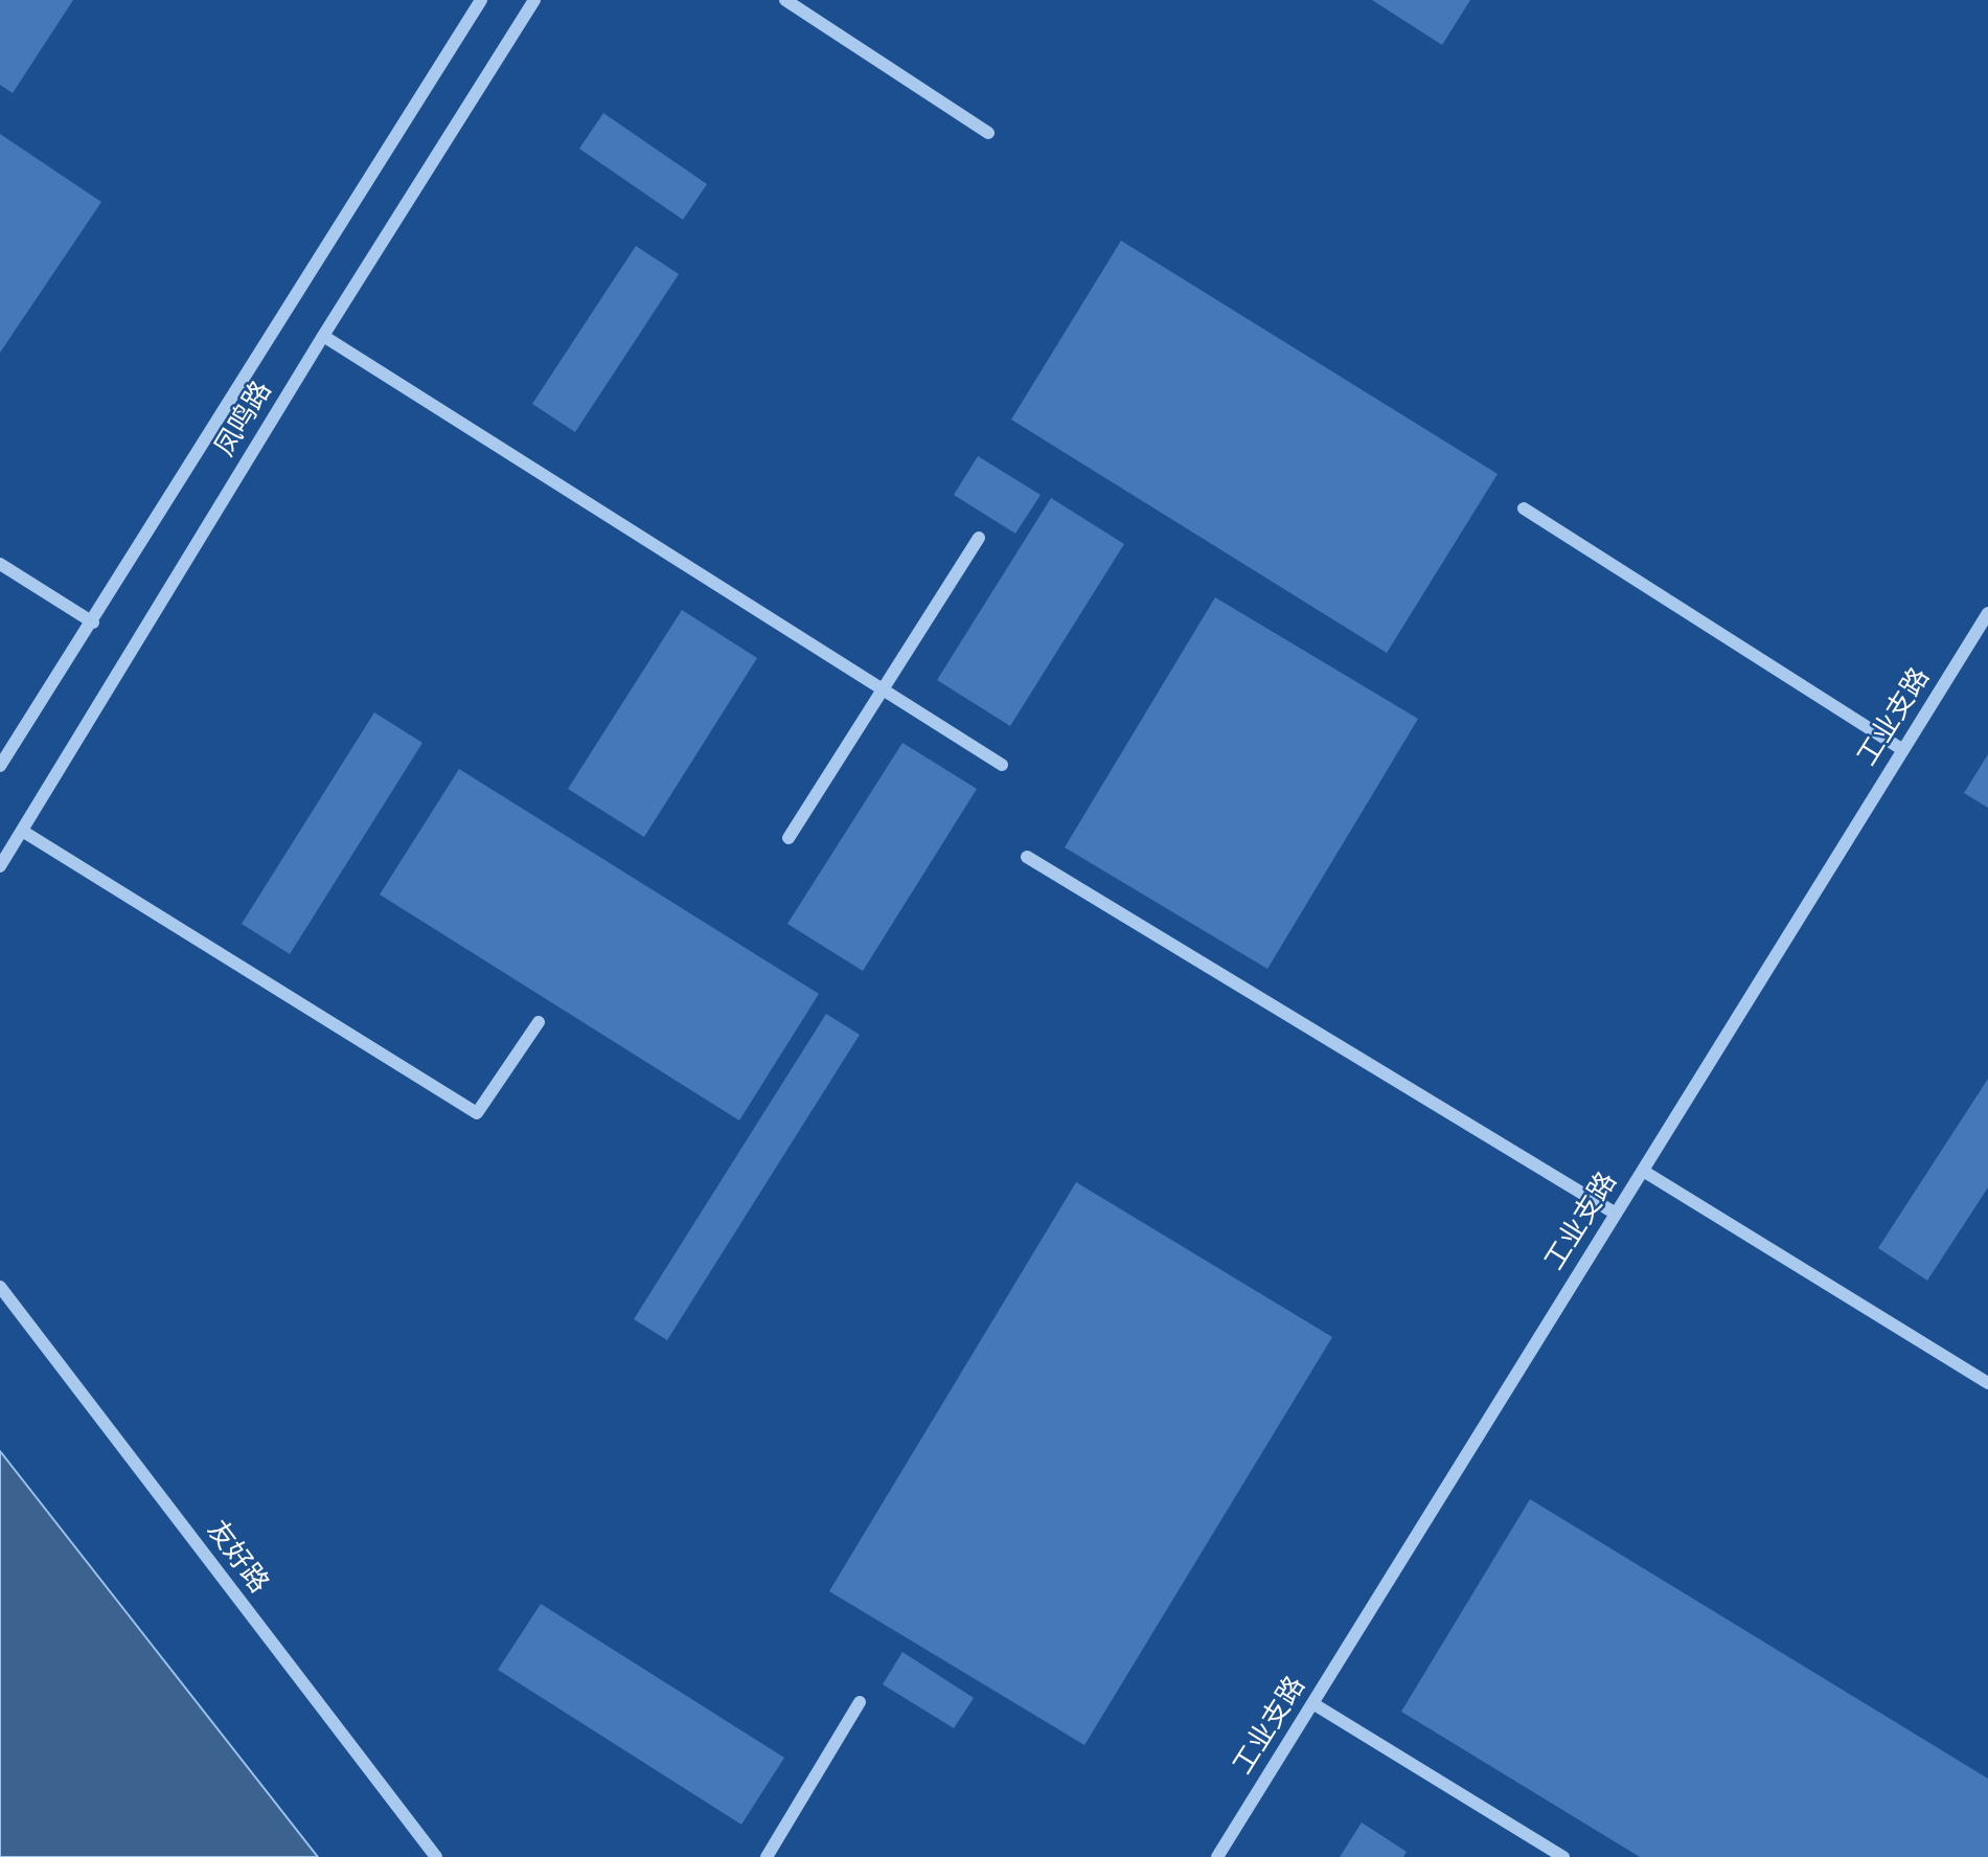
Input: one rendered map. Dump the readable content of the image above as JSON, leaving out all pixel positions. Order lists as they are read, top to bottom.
{
  "streets": {
    "street": ["凤鸣路", "工业支路", "友好路"]
  }
}
